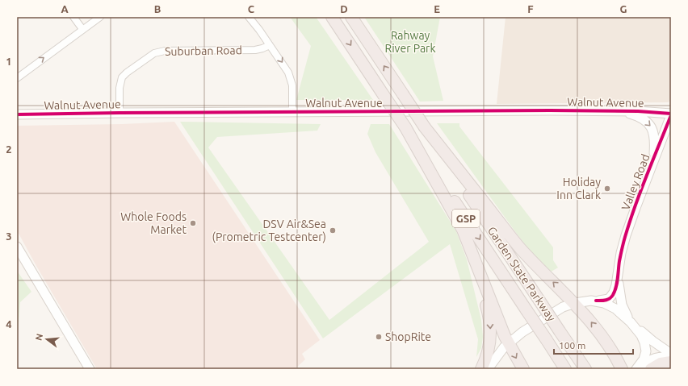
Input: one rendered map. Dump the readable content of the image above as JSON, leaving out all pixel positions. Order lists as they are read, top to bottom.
{
  "streets": {
    "highway": ["GSP", "Garden State Parkway"],
    "street": ["Suburban Road", "Walnut Avenue", "Valley Road"]
  },
  "crossings": [
    ["Suburban Road", "Walnut Avenue"],
    ["Walnut Avenue", "Valley Road"]
  ],
  "parks": ["Rahway River Park"],
  "places": [
    "Holiday Inn Clark",
    "Whole Foods Market",
    "DSV Air&Sea (Prometric Testcenter)",
    "ShopRite"
  ],
  "scale_bar": "100 m",
  "north": "left",
  "grid": {
    "columns": [
      "A",
      "B",
      "C",
      "D",
      "E",
      "F",
      "G"
    ],
    "rows": [
      "1",
      "2",
      "3",
      "4"
    ]
  }
}
